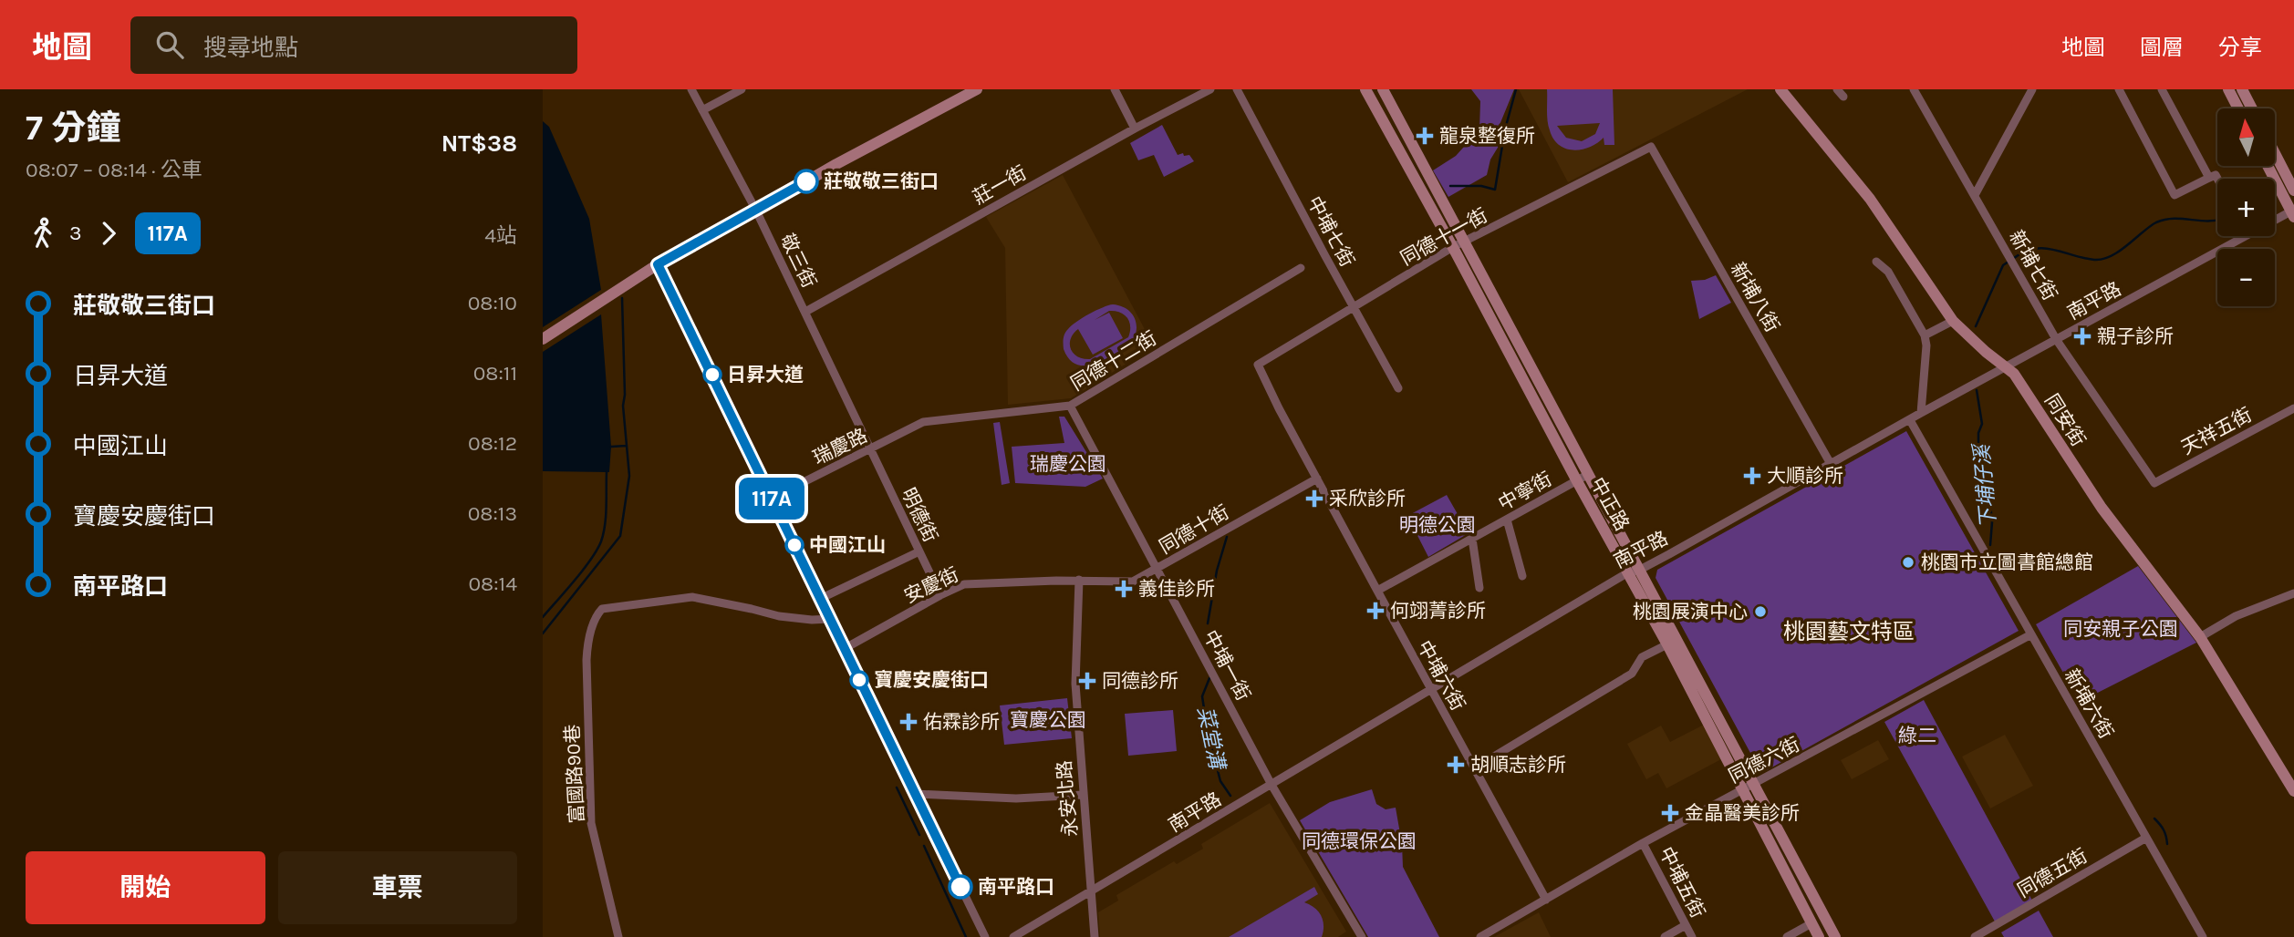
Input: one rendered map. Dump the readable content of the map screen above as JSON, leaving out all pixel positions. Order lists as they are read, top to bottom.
{
  "streets": {
    "street": [
      "莊一街",
      "中埔七街",
      "同德十一街",
      "敬三街",
      "新埔七街",
      "新埔八街",
      "南平路",
      "同德十二街",
      "同安街",
      "天祥五街",
      "瑞慶路",
      "中寧街",
      "中正路",
      "明德街",
      "同德十街",
      "安慶街",
      "中埔一街",
      "中埔六街",
      "新埔六街",
      "同德六街",
      "富國路90巷",
      "永安北路",
      "同德五街",
      "中埔五街"
    ]
  },
  "crossings": [
    ["莊一街", "敬三街"],
    ["中埔七街", "同德十一街"],
    ["同德十一街", "新埔八街"],
    ["同德十一街", "中正路"],
    ["同德十一街", "中埔六街"],
    ["敬三街", "瑞慶路"],
    ["敬三街", "明德街"],
    ["新埔七街", "南平路"],
    ["新埔七街", "天祥五街"],
    ["新埔八街", "南平路"],
    ["南平路", "同安街"],
    ["南平路", "中正路"],
    ["南平路", "中埔一街"],
    ["南平路", "中埔六街"],
    ["南平路", "新埔六街"],
    ["南平路", "永安北路"],
    ["同德十二街", "瑞慶路"],
    ["同德十二街", "中埔一街"],
    ["瑞慶路", "明德街"],
    ["中寧街", "中正路"],
    ["中寧街", "中埔六街"],
    ["中正路", "同德六街"],
    ["明德街", "安慶街"],
    ["同德十街", "安慶街"],
    ["同德十街", "中埔一街"],
    ["同德十街", "中埔六街"],
    ["同德十街", "永安北路"],
    ["安慶街", "永安北路"],
    ["中埔六街", "同德六街"],
    ["新埔六街", "同德六街"],
    ["新埔六街", "同德五街"],
    ["同德六街", "中埔五街"]
  ],
  "districts": ["桃園藝文特區"],
  "water": ["下埔仔溪", "菜堂溝"],
  "parks": [
    "瑞慶公園",
    "明德公園",
    "同安親子公園",
    "寶慶公園",
    "綠二",
    "同德環保公園"
  ],
  "places": {
    "health": [
      "龍泉整復所",
      "親子診所",
      "大順診所",
      "采欣診所",
      "義佳診所",
      "何翊菁診所",
      "同德診所",
      "佑霖診所",
      "胡順志診所",
      "金晶醫美診所"
    ],
    "other": [
      "莊敬敬三街口",
      "日昇大道",
      "中國江山",
      "桃園市立圖書館總館",
      "桃園展演中心",
      "寶慶安慶街口",
      "南平路口"
    ]
  },
  "lines": ["bus line 117A"],
  "north": "top",
  "page": {
    "header": "地圖",
    "search": "搜尋地點",
    "nav": ["地圖", "圖層", "分享"],
    "heading": ["7 分鐘", "08:07 – 08:14 · 公車", "NT$38"],
    "on_map": "117A",
    "map_buttons": ["+", "−"],
    "legs": ["3", "117A", "4站"],
    "list": [
      {
        "name": "莊敬敬三街口",
        "value": "08:10"
      },
      {
        "name": "日昇大道",
        "value": "08:11"
      },
      {
        "name": "中國江山",
        "value": "08:12"
      },
      {
        "name": "寶慶安慶街口",
        "value": "08:13"
      },
      {
        "name": "南平路口",
        "value": "08:14"
      }
    ],
    "buttons": ["開始", "車票"]
  }
}
